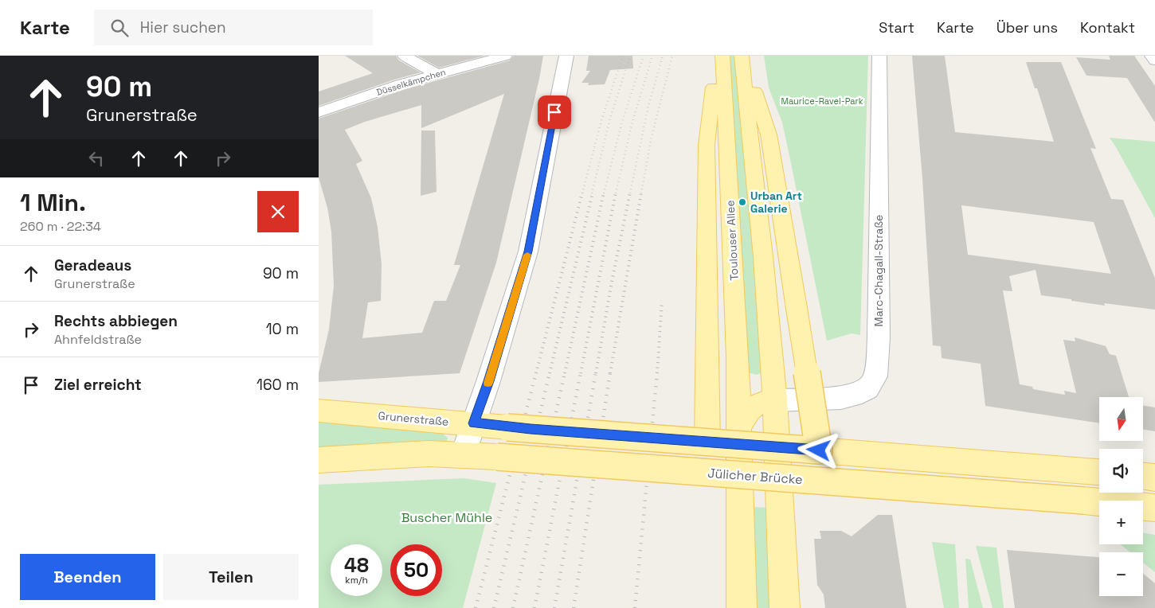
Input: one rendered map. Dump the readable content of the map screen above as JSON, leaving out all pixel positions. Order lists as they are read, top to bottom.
{
  "streets": {
    "main road": ["Toulouser Allee", "Grunerstraße", "Jülicher Brücke"],
    "street": ["Düsselkämpchen", "Marc-Chagall-Straße"]
  },
  "parks": ["Maurice-Ravel-Park", "Buscher Mühle"],
  "places": ["Urban Art Galerie"],
  "north": "bottom",
  "page": {
    "header": "Karte",
    "search": "Hier suchen",
    "nav": [
      "Start",
      "Karte",
      "Über uns",
      "Kontakt"
    ],
    "turn": ["90 m", "Grunerstraße"],
    "heading": ["1 Min.", "260 m · 22:34"],
    "list": [
      {
        "name": "Geradeaus",
        "note": "Grunerstraße",
        "value": "90 m"
      },
      {
        "name": "Rechts abbiegen",
        "note": "Ahnfeldstraße",
        "value": "10 m"
      },
      {
        "name": "Ziel erreicht",
        "value": "160 m"
      }
    ],
    "map_buttons": ["+", "−"],
    "speed": "48 km/h",
    "limit": "50",
    "buttons": ["Beenden", "Teilen"]
  }
}
